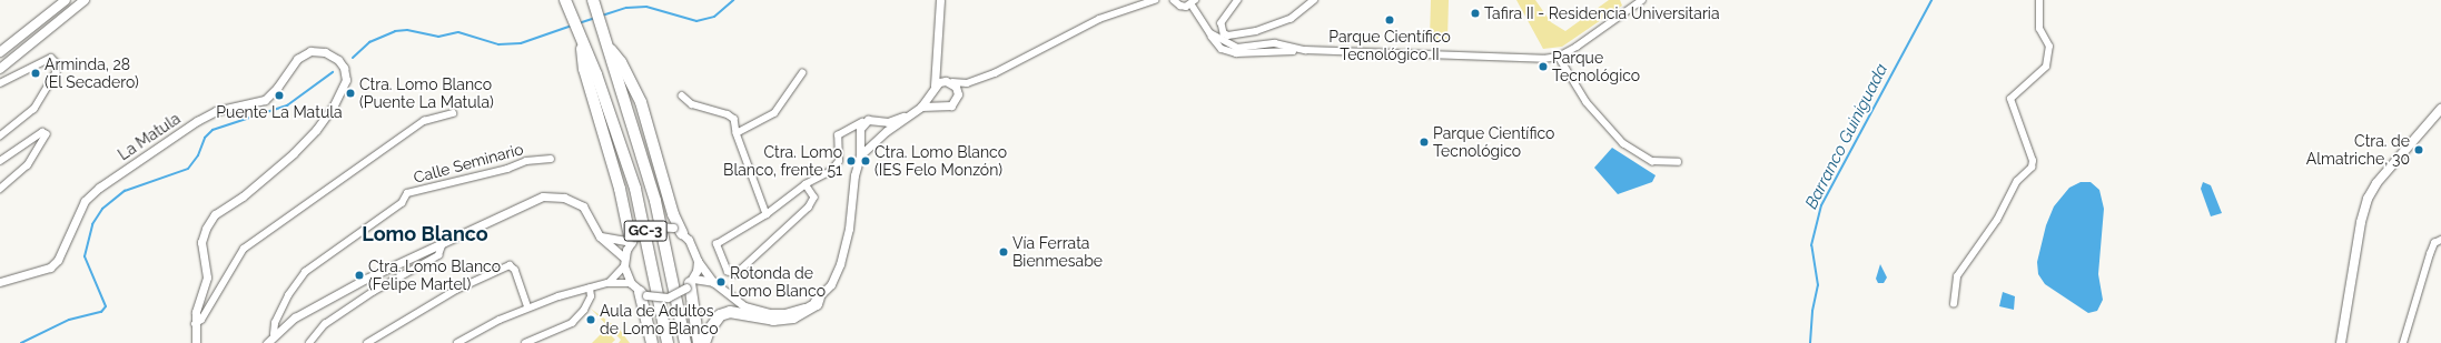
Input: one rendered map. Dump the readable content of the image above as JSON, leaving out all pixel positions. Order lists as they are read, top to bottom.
{
  "streets": {
    "highway": ["GC-3"],
    "street": ["La Matula", "Calle Seminario"]
  },
  "districts": ["Lomo Blanco"],
  "water": ["Barranco Guiniguada"],
  "places": [
    "Tafira II - Residencia Universitaria",
    "Parque Científico Tecnológico II",
    "Parque Tecnológico",
    "Arminda, 28 (El Secadero)",
    "Ctra. Lomo Blanco (Puente La Matula)",
    "Puente La Matula",
    "Parque Científico Tecnológico",
    "Ctra. de Almatriche, 30",
    "Ctra. Lomo Blanco, frente 51",
    "Ctra. Lomo Blanco (IES Felo Monzón)",
    "Vía Ferrata Bienmesabe",
    "Ctra. Lomo Blanco (Felipe Martel)",
    "Rotonda de Lomo Blanco",
    "Aula de Adultos de Lomo Blanco"
  ]
}
